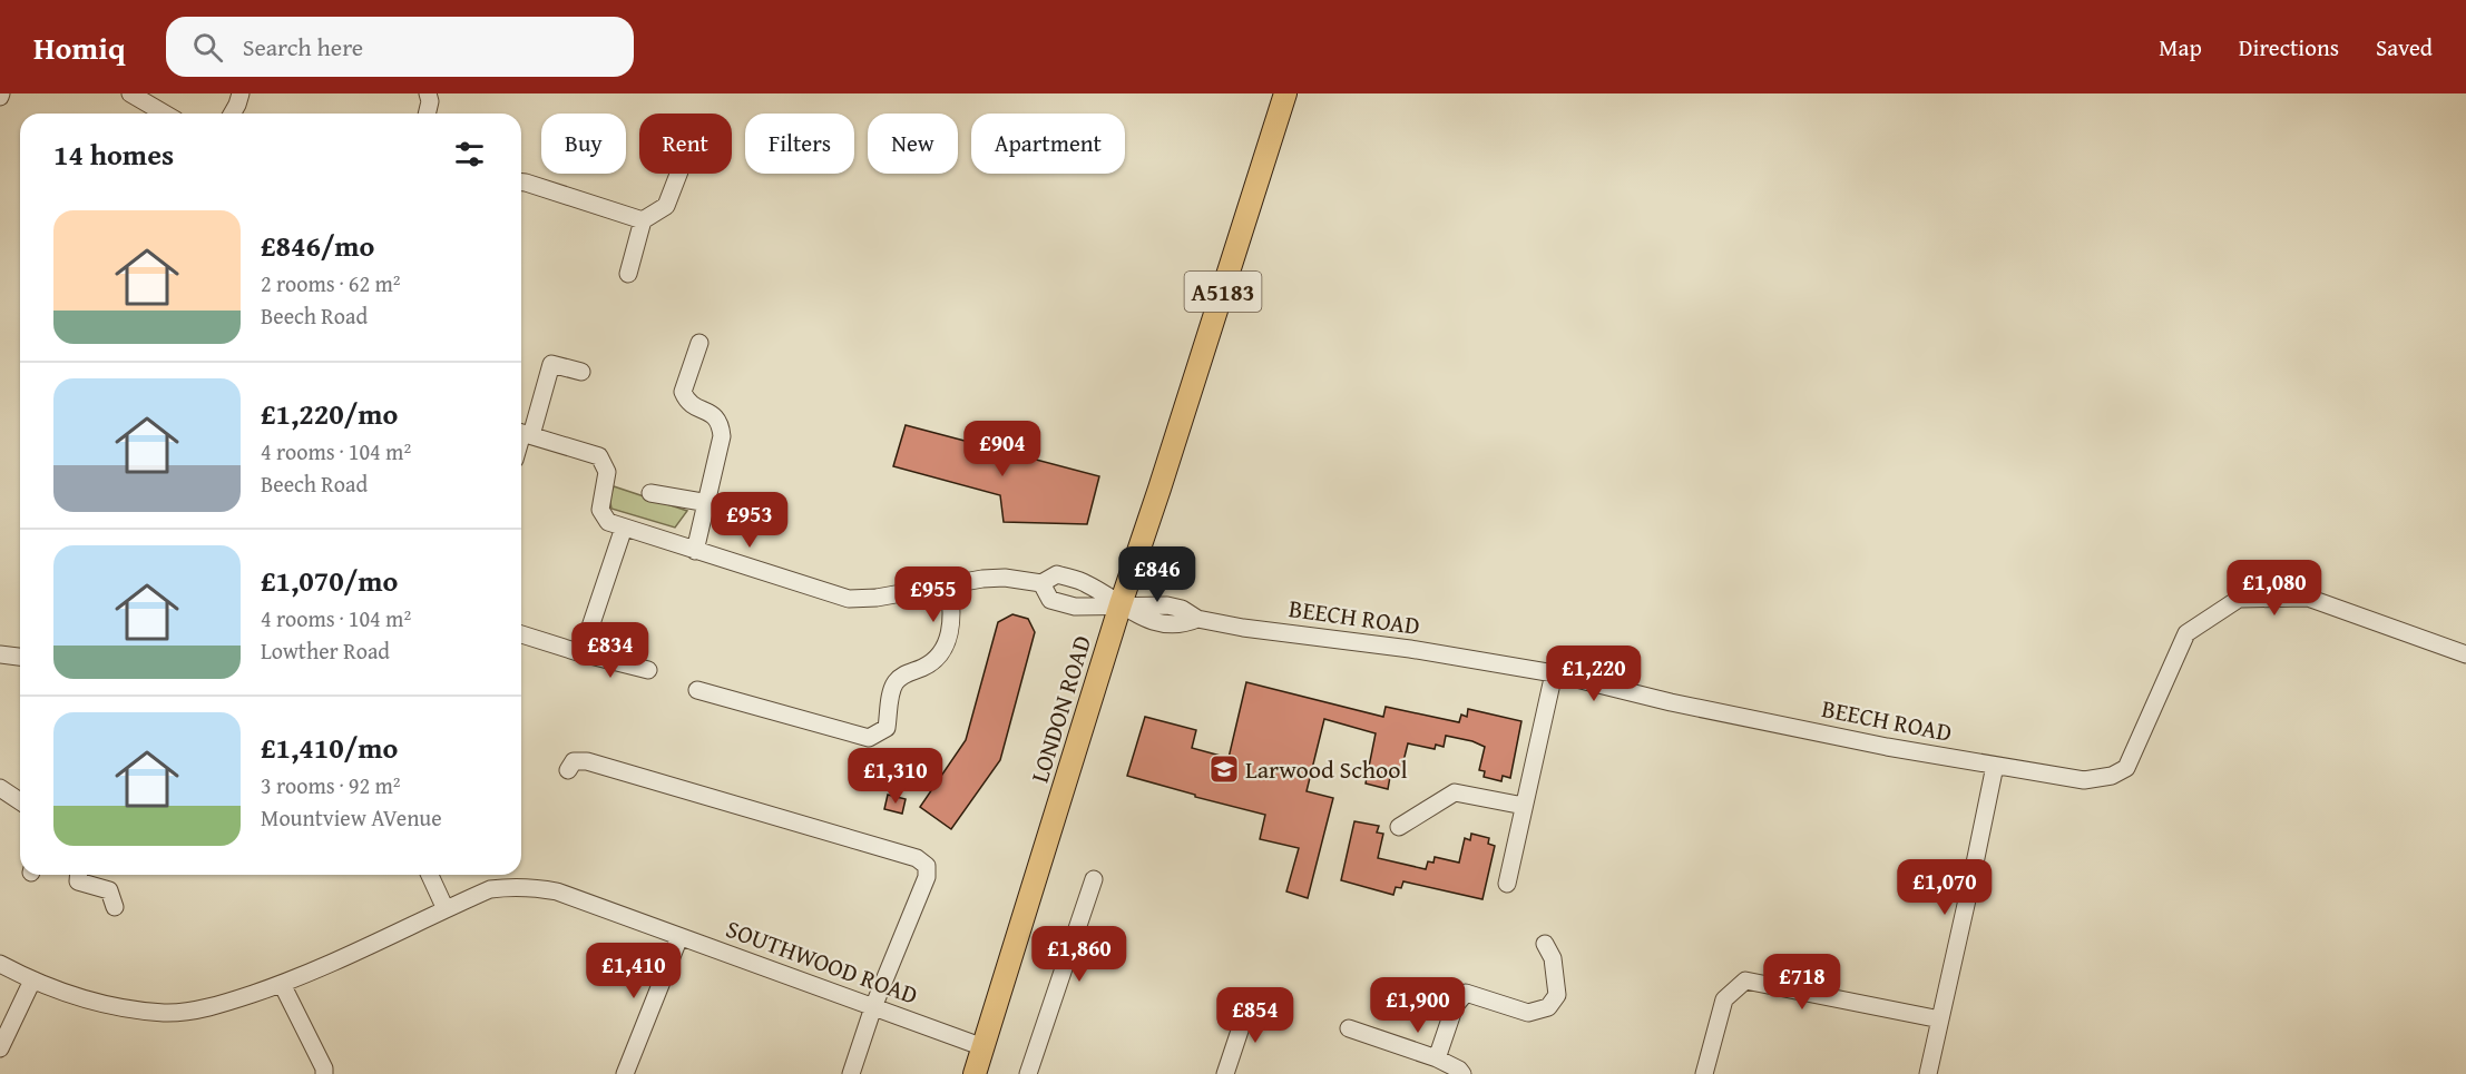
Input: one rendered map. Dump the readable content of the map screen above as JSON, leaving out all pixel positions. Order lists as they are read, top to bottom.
{
  "streets": {
    "main road": ["A5183", "LONDON ROAD"],
    "street": ["BEECH ROAD", "SOUTHWOOD ROAD"]
  },
  "crossings": [
    ["BEECH ROAD", "LONDON ROAD"],
    ["LONDON ROAD", "SOUTHWOOD ROAD"]
  ],
  "places": {
    "school or university": ["Larwood School"]
  },
  "page": {
    "header": "Homiq",
    "search": "Search here",
    "nav": ["Map", "Directions", "Saved"],
    "chip": [
      "Buy",
      "Rent",
      "Filters",
      "New",
      "Apartment"
    ],
    "heading": "14 homes",
    "list": [
      {
        "name": "£846/mo",
        "note": "2 rooms · 62 m² · Beech Road"
      },
      {
        "name": "£1,220/mo",
        "note": "4 rooms · 104 m² · Beech Road"
      },
      {
        "name": "£1,070/mo",
        "note": "4 rooms · 104 m² · Lowther Road"
      },
      {
        "name": "£1,410/mo",
        "note": "3 rooms · 92 m² · Mountview AVenue"
      }
    ],
    "price": [
      "£904",
      "£953",
      "£846",
      "£1,080",
      "£955",
      "£834",
      "£1,220",
      "£1,310",
      "£1,070",
      "£1,860",
      "£1,410",
      "£718",
      "£1,900",
      "£854"
    ]
  }
}
